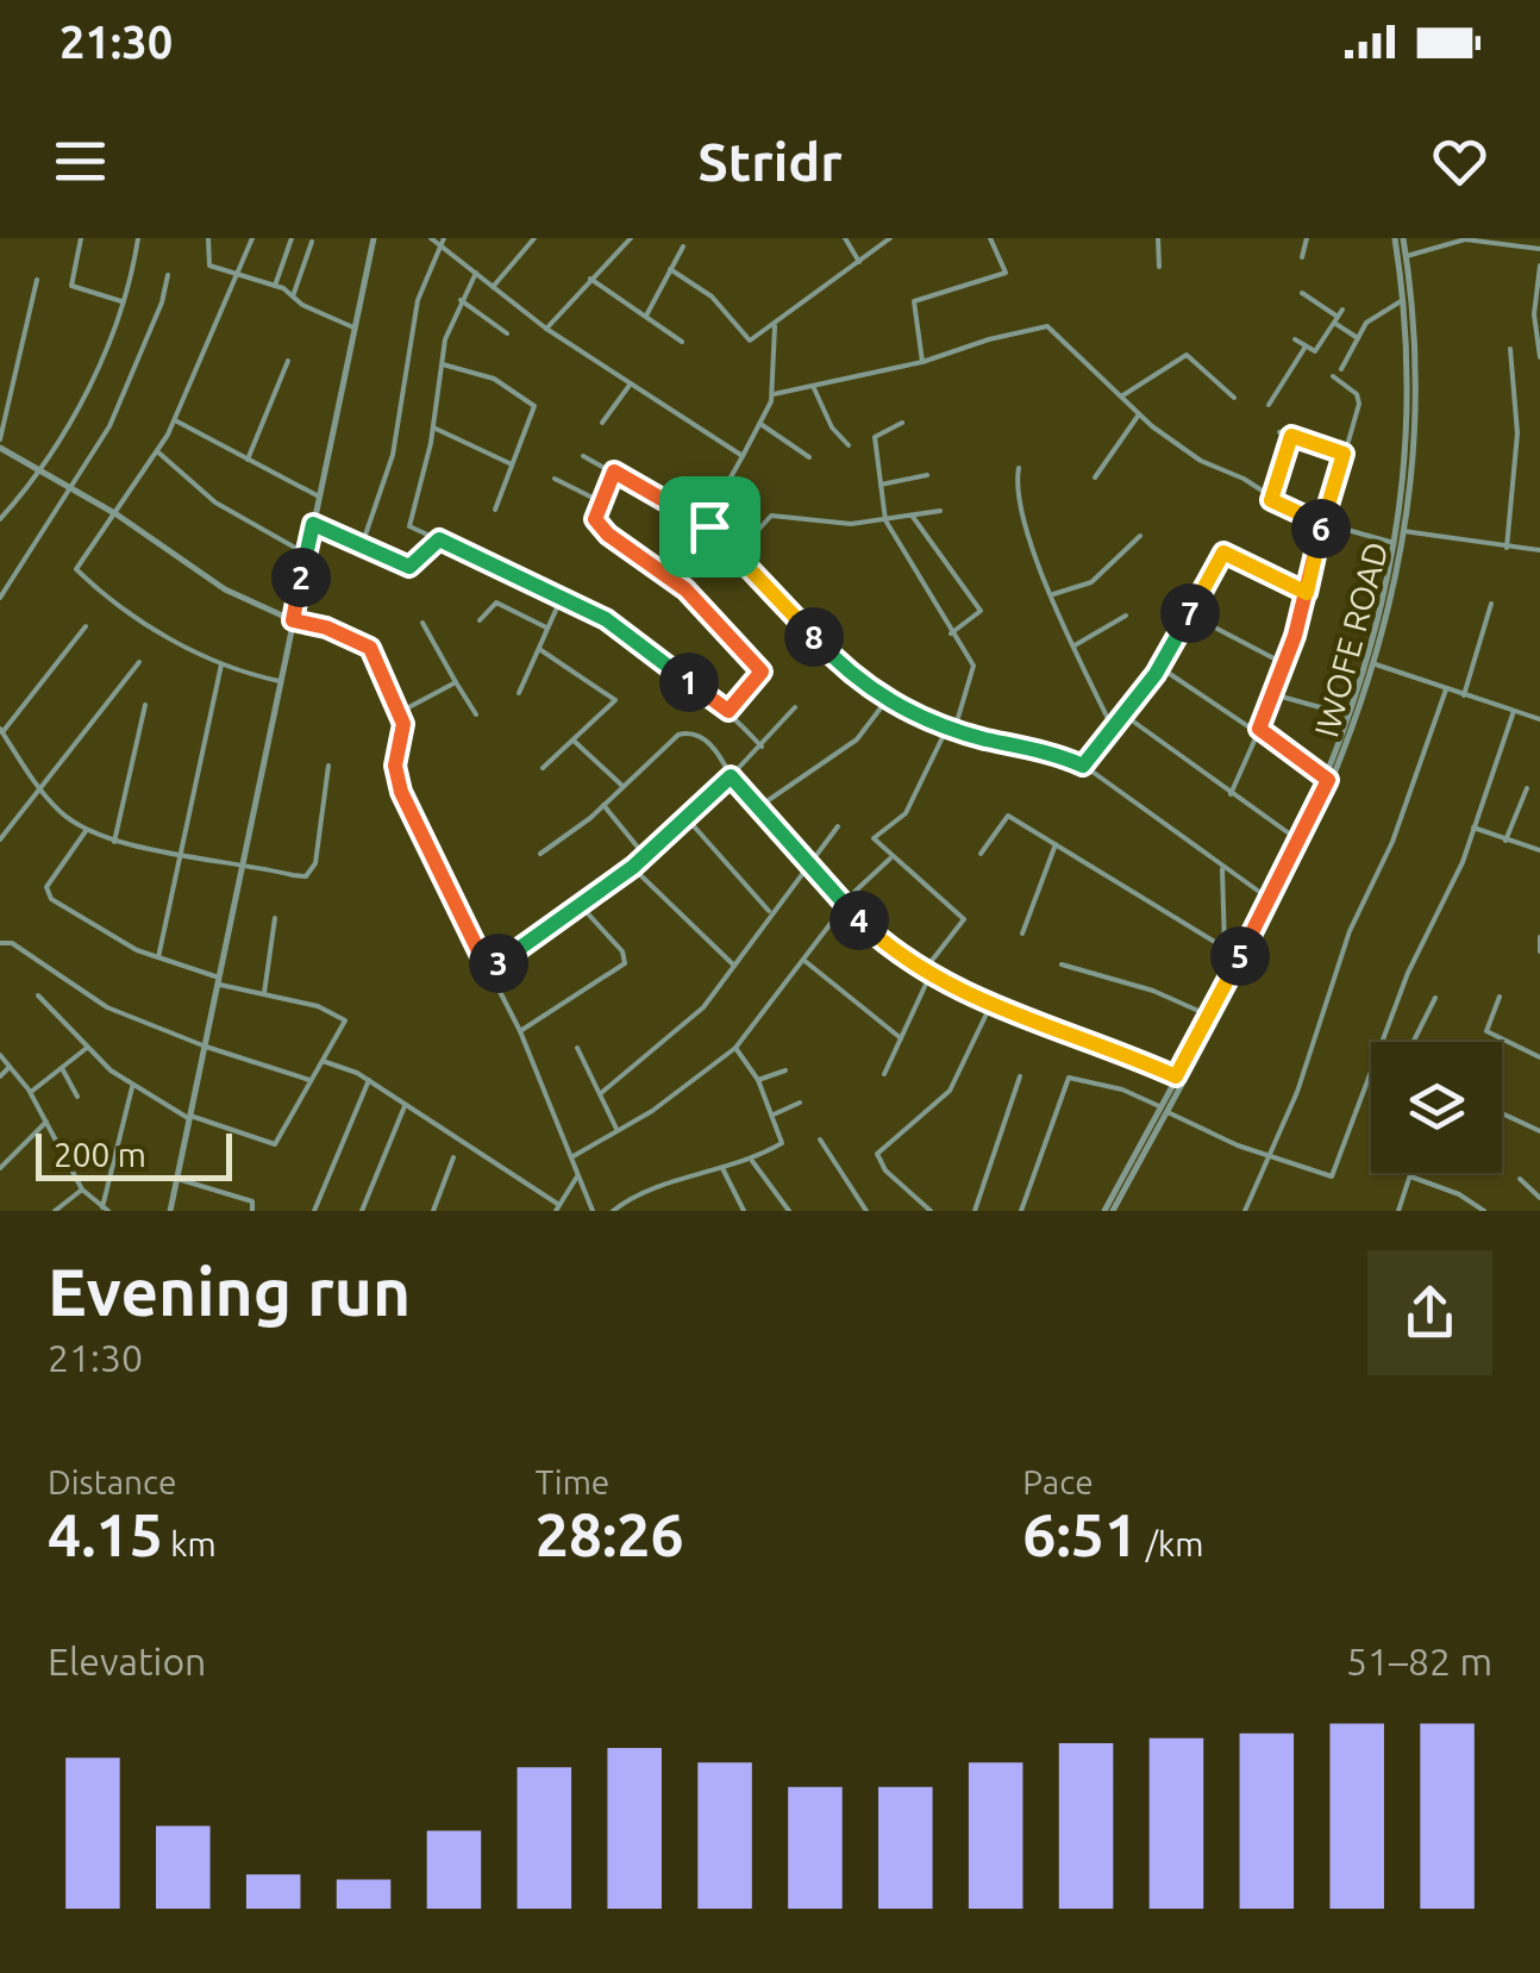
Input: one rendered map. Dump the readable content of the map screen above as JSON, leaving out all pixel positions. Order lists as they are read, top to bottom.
{
  "streets": {
    "street": ["IWOFE ROAD"]
  },
  "scale_bar": "200 m",
  "page": {
    "status": "21:30",
    "header": "Stridr",
    "pins": [
      "6",
      "2",
      "7",
      "8",
      "1",
      "4",
      "5",
      "3"
    ],
    "scale": "200 m",
    "heading": ["Evening run", "21:30"],
    "stats": [
      ["Distance", "4.15 km"],
      ["Time", "28:26"],
      ["Pace", "6:51 /km"]
    ],
    "chart": ["Elevation", "51–82 m"]
  }
}
